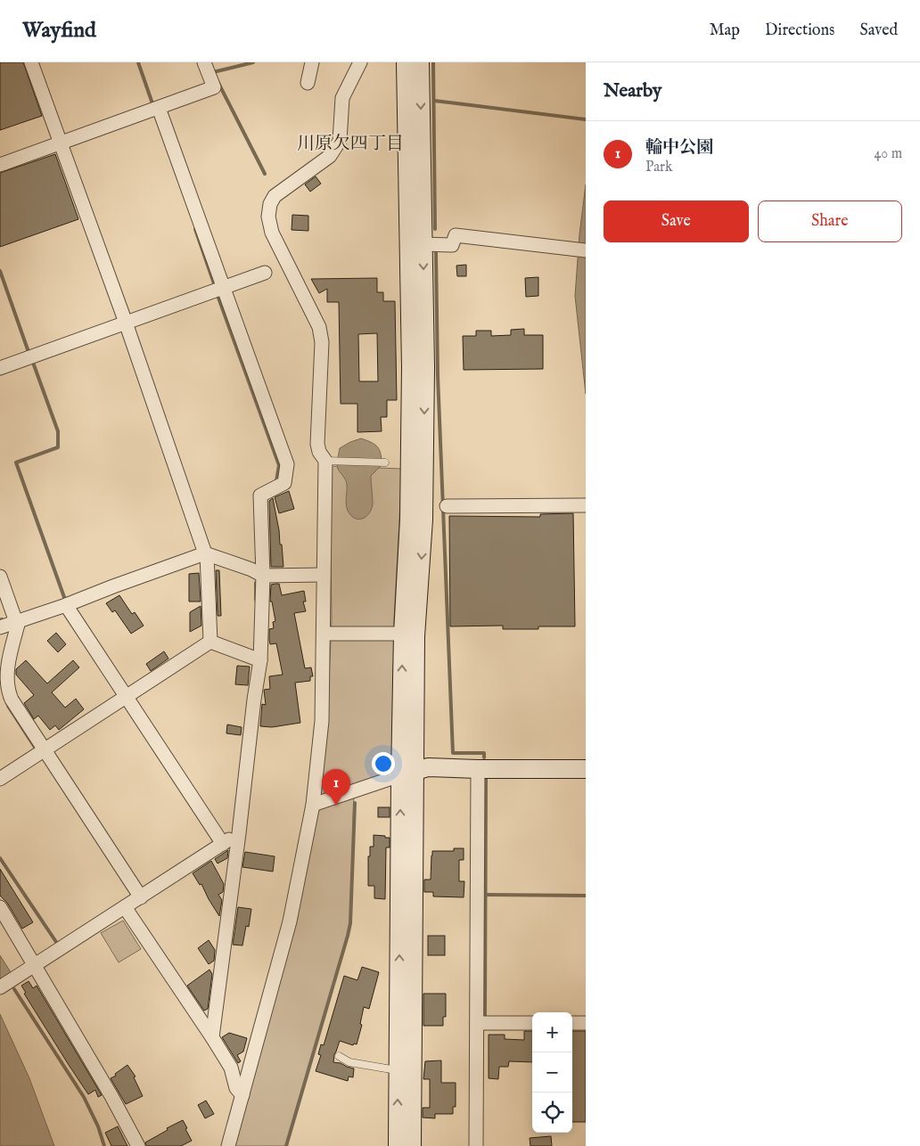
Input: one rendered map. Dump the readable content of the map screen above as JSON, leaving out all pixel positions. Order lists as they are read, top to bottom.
{
  "districts": ["川原欠四丁目"],
  "page": {
    "header": "Wayfind",
    "nav": ["Map", "Directions", "Saved"],
    "heading": "Nearby",
    "list": [
      {
        "mark": "1",
        "name": "輪中公園",
        "note": "Park",
        "value": "40 m"
      }
    ],
    "buttons": ["Save", "Share"],
    "pins": "1",
    "map_buttons": ["+", "−"]
  }
}
